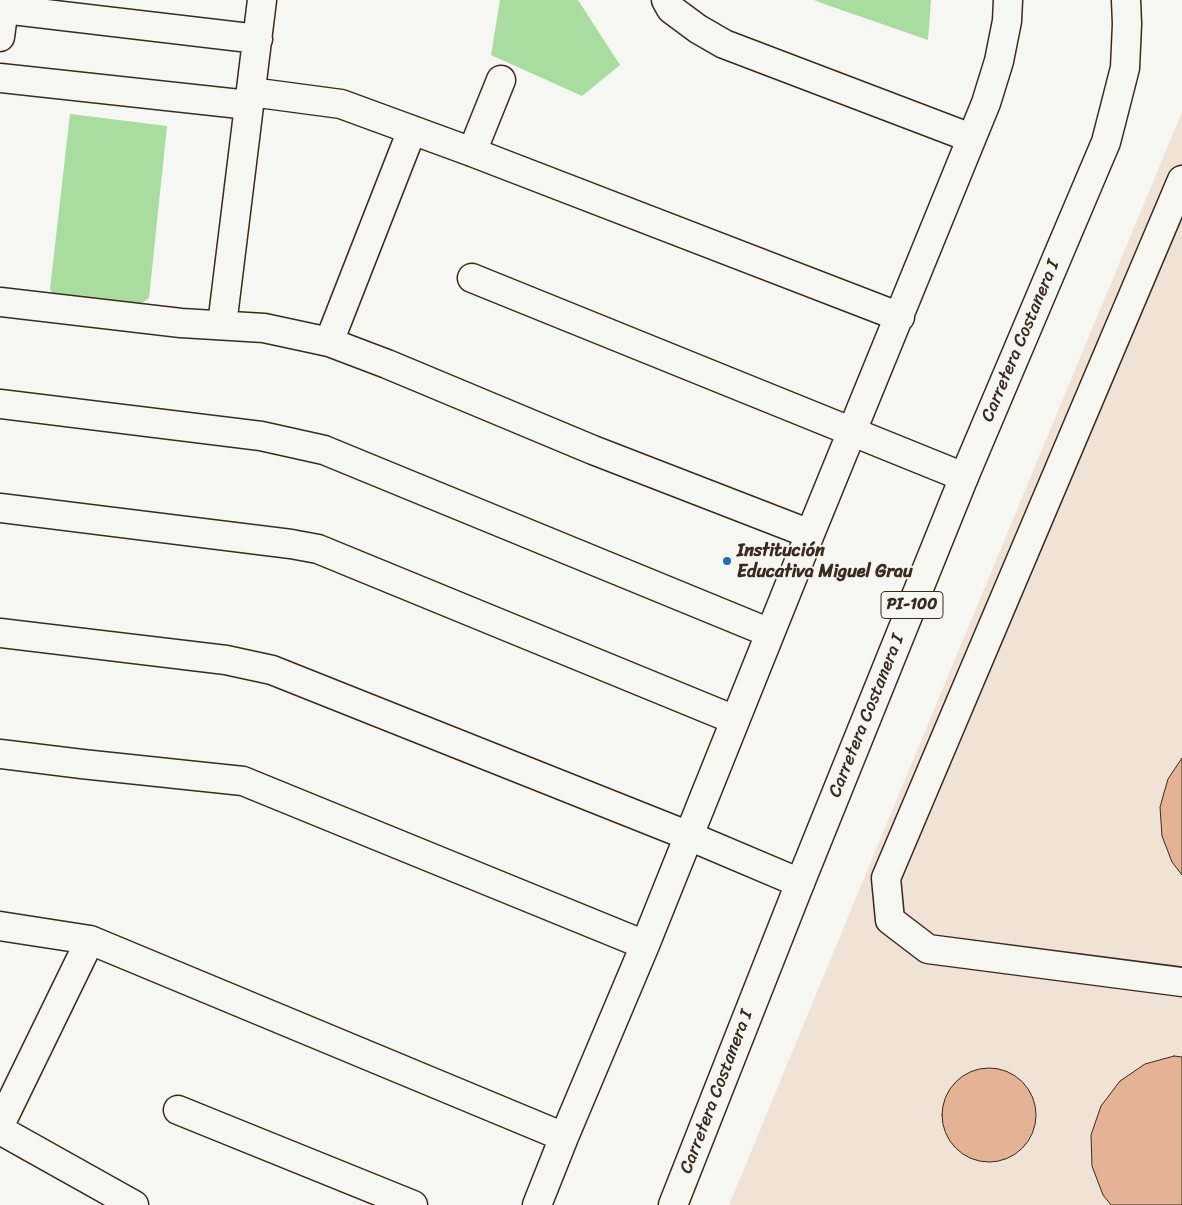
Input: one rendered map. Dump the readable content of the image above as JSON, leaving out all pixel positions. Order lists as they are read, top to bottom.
{
  "streets": {
    "street": ["Carretera Costanera I", "PI-100"]
  },
  "places": ["Institución Educativa Miguel Grau"]
}
